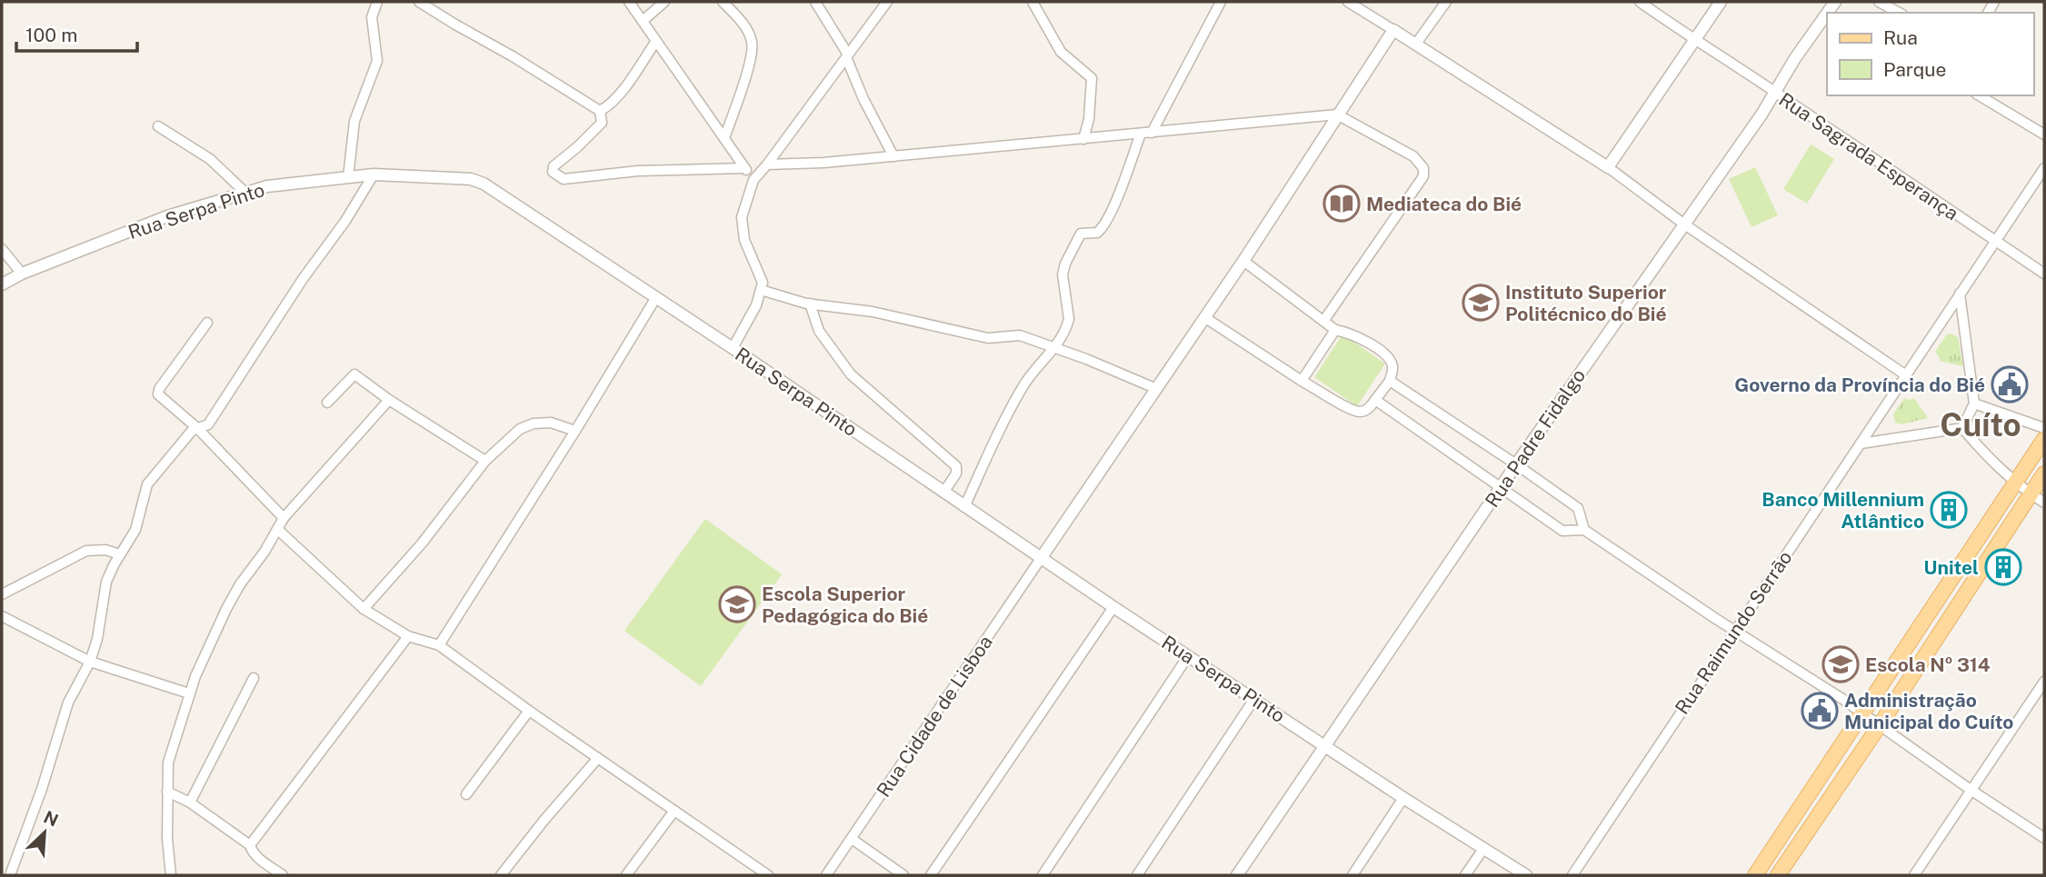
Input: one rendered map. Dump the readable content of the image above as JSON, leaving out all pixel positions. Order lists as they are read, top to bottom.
{
  "streets": {
    "street": [
      "Rua Sagrada Esperança",
      "Rua Serpa Pinto",
      "Rua Padre Fidalgo",
      "Rua Raimundo Serrão",
      "Rua Cidade de Lisboa"
    ]
  },
  "crossings": [
    ["Rua Sagrada Esperança", "Rua Padre Fidalgo"],
    ["Rua Sagrada Esperança", "Rua Raimundo Serrão"],
    ["Rua Serpa Pinto", "Rua Padre Fidalgo"],
    ["Rua Serpa Pinto", "Rua Cidade de Lisboa"]
  ],
  "districts": ["Cuíto"],
  "places": {
    "library": ["Mediateca do Bié"],
    "school or university": ["Instituto Superior Politécnico do Bié", "Escola Superior Pedagógica do Bié", "Escola Nº 314"],
    "public building": ["Governo da Província do Bié", "Administração Municipal do Cuíto"],
    "building": ["Banco Millennium Atlântico", "Unitel"]
  },
  "legend": ["Rua", "Parque"],
  "scale_bar": "100 m",
  "north": "top right"
}
